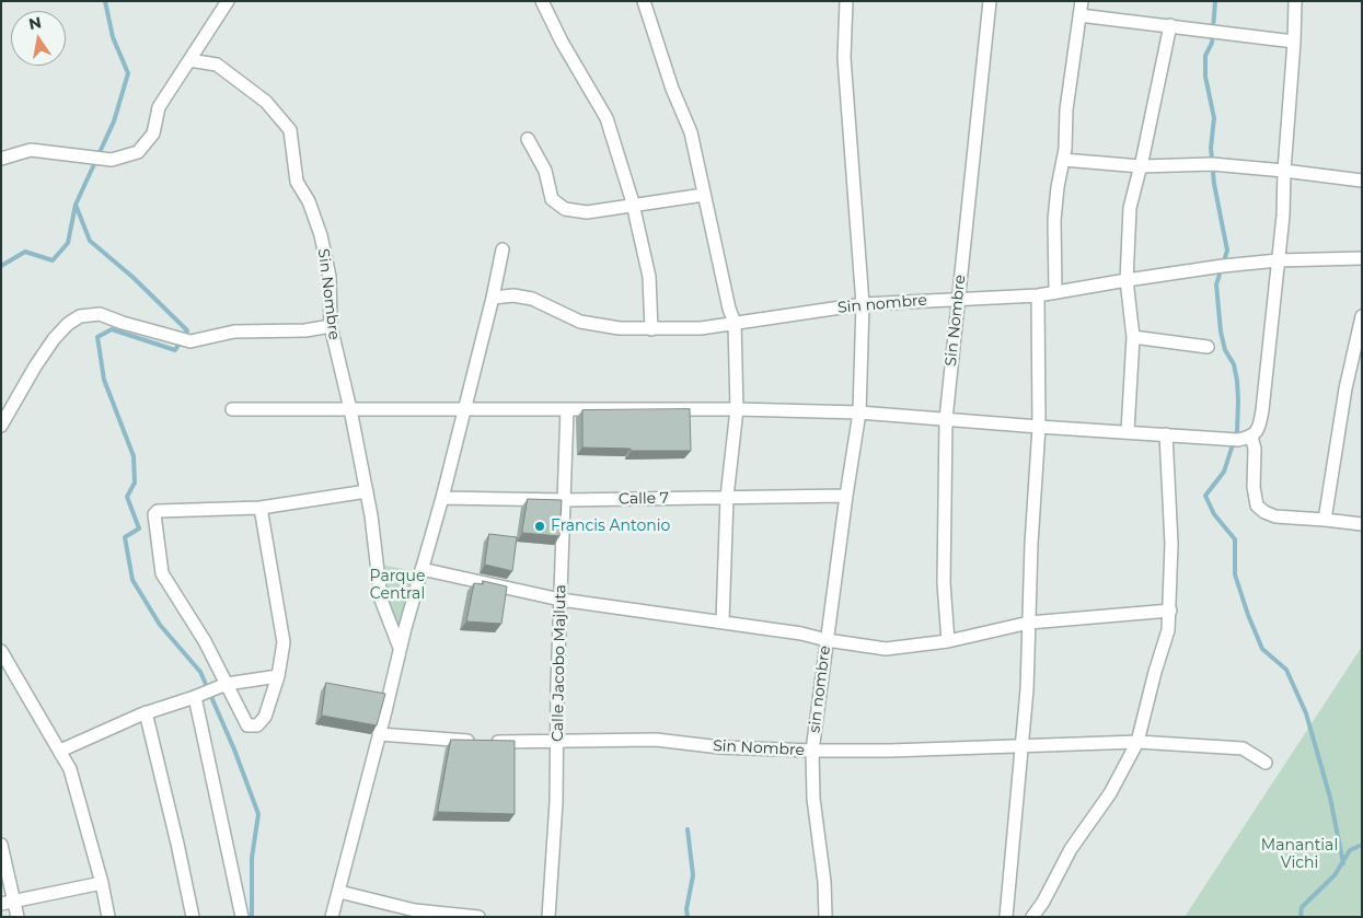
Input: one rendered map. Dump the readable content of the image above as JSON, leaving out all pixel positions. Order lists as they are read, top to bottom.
{
  "streets": {
    "street": [
      "Sin Nombre",
      "Sin nombre",
      "Calle 7",
      "Calle Jacobo Majluta",
      "sin nombre"
    ]
  },
  "crossings": [
    ["Sin Nombre", "Sin nombre"],
    ["Sin Nombre", "Calle Jacobo Majluta"],
    ["Sin Nombre", "sin nombre"],
    ["Sin nombre", "sin nombre"],
    ["Calle 7", "Calle Jacobo Majluta"],
    ["Calle 7", "sin nombre"]
  ],
  "parks": ["Parque Central", "Manantial Vichi"],
  "places": ["Francis Antonio"],
  "north": "top"
}
